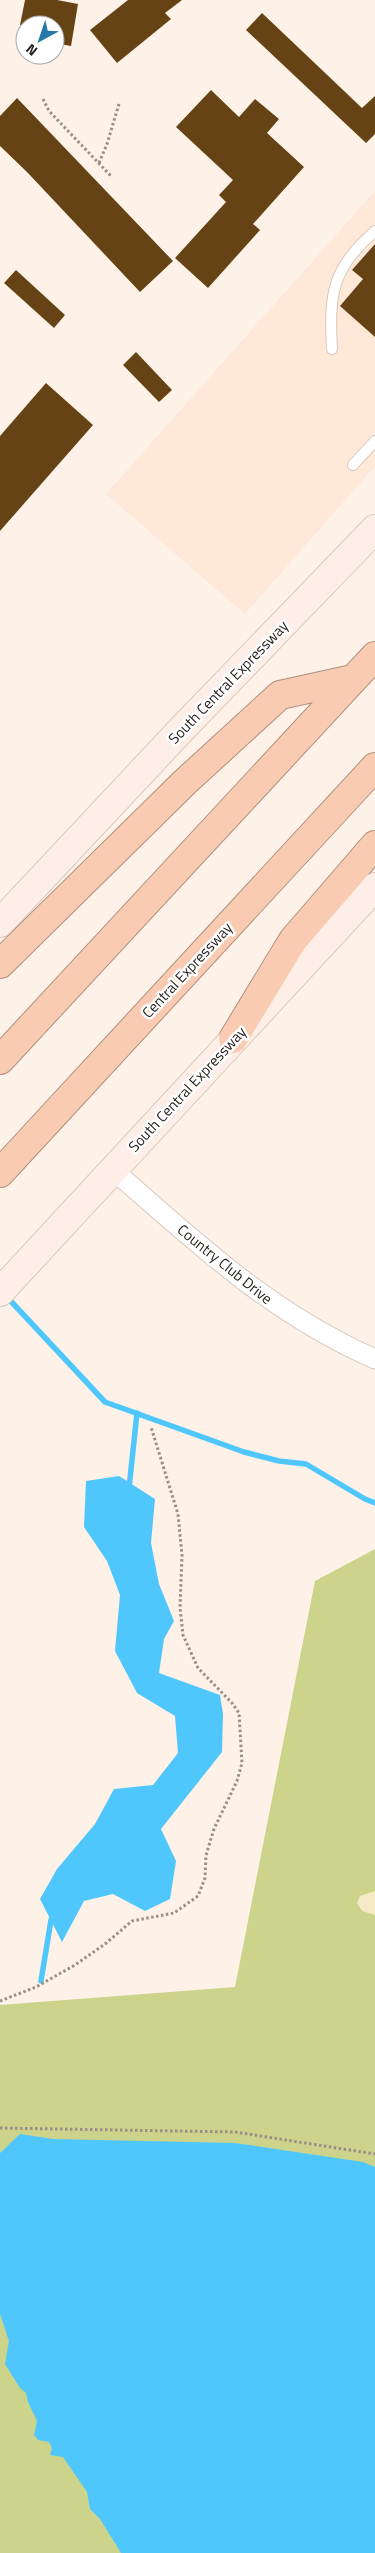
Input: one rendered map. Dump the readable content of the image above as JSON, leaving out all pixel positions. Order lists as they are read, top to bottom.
{
  "streets": {
    "highway": ["Central Expressway"],
    "main road": ["South Central Expressway"],
    "street": ["Country Club Drive"]
  },
  "crossings": [
    ["South Central Expressway", "Country Club Drive"]
  ],
  "north": "bottom left"
}
